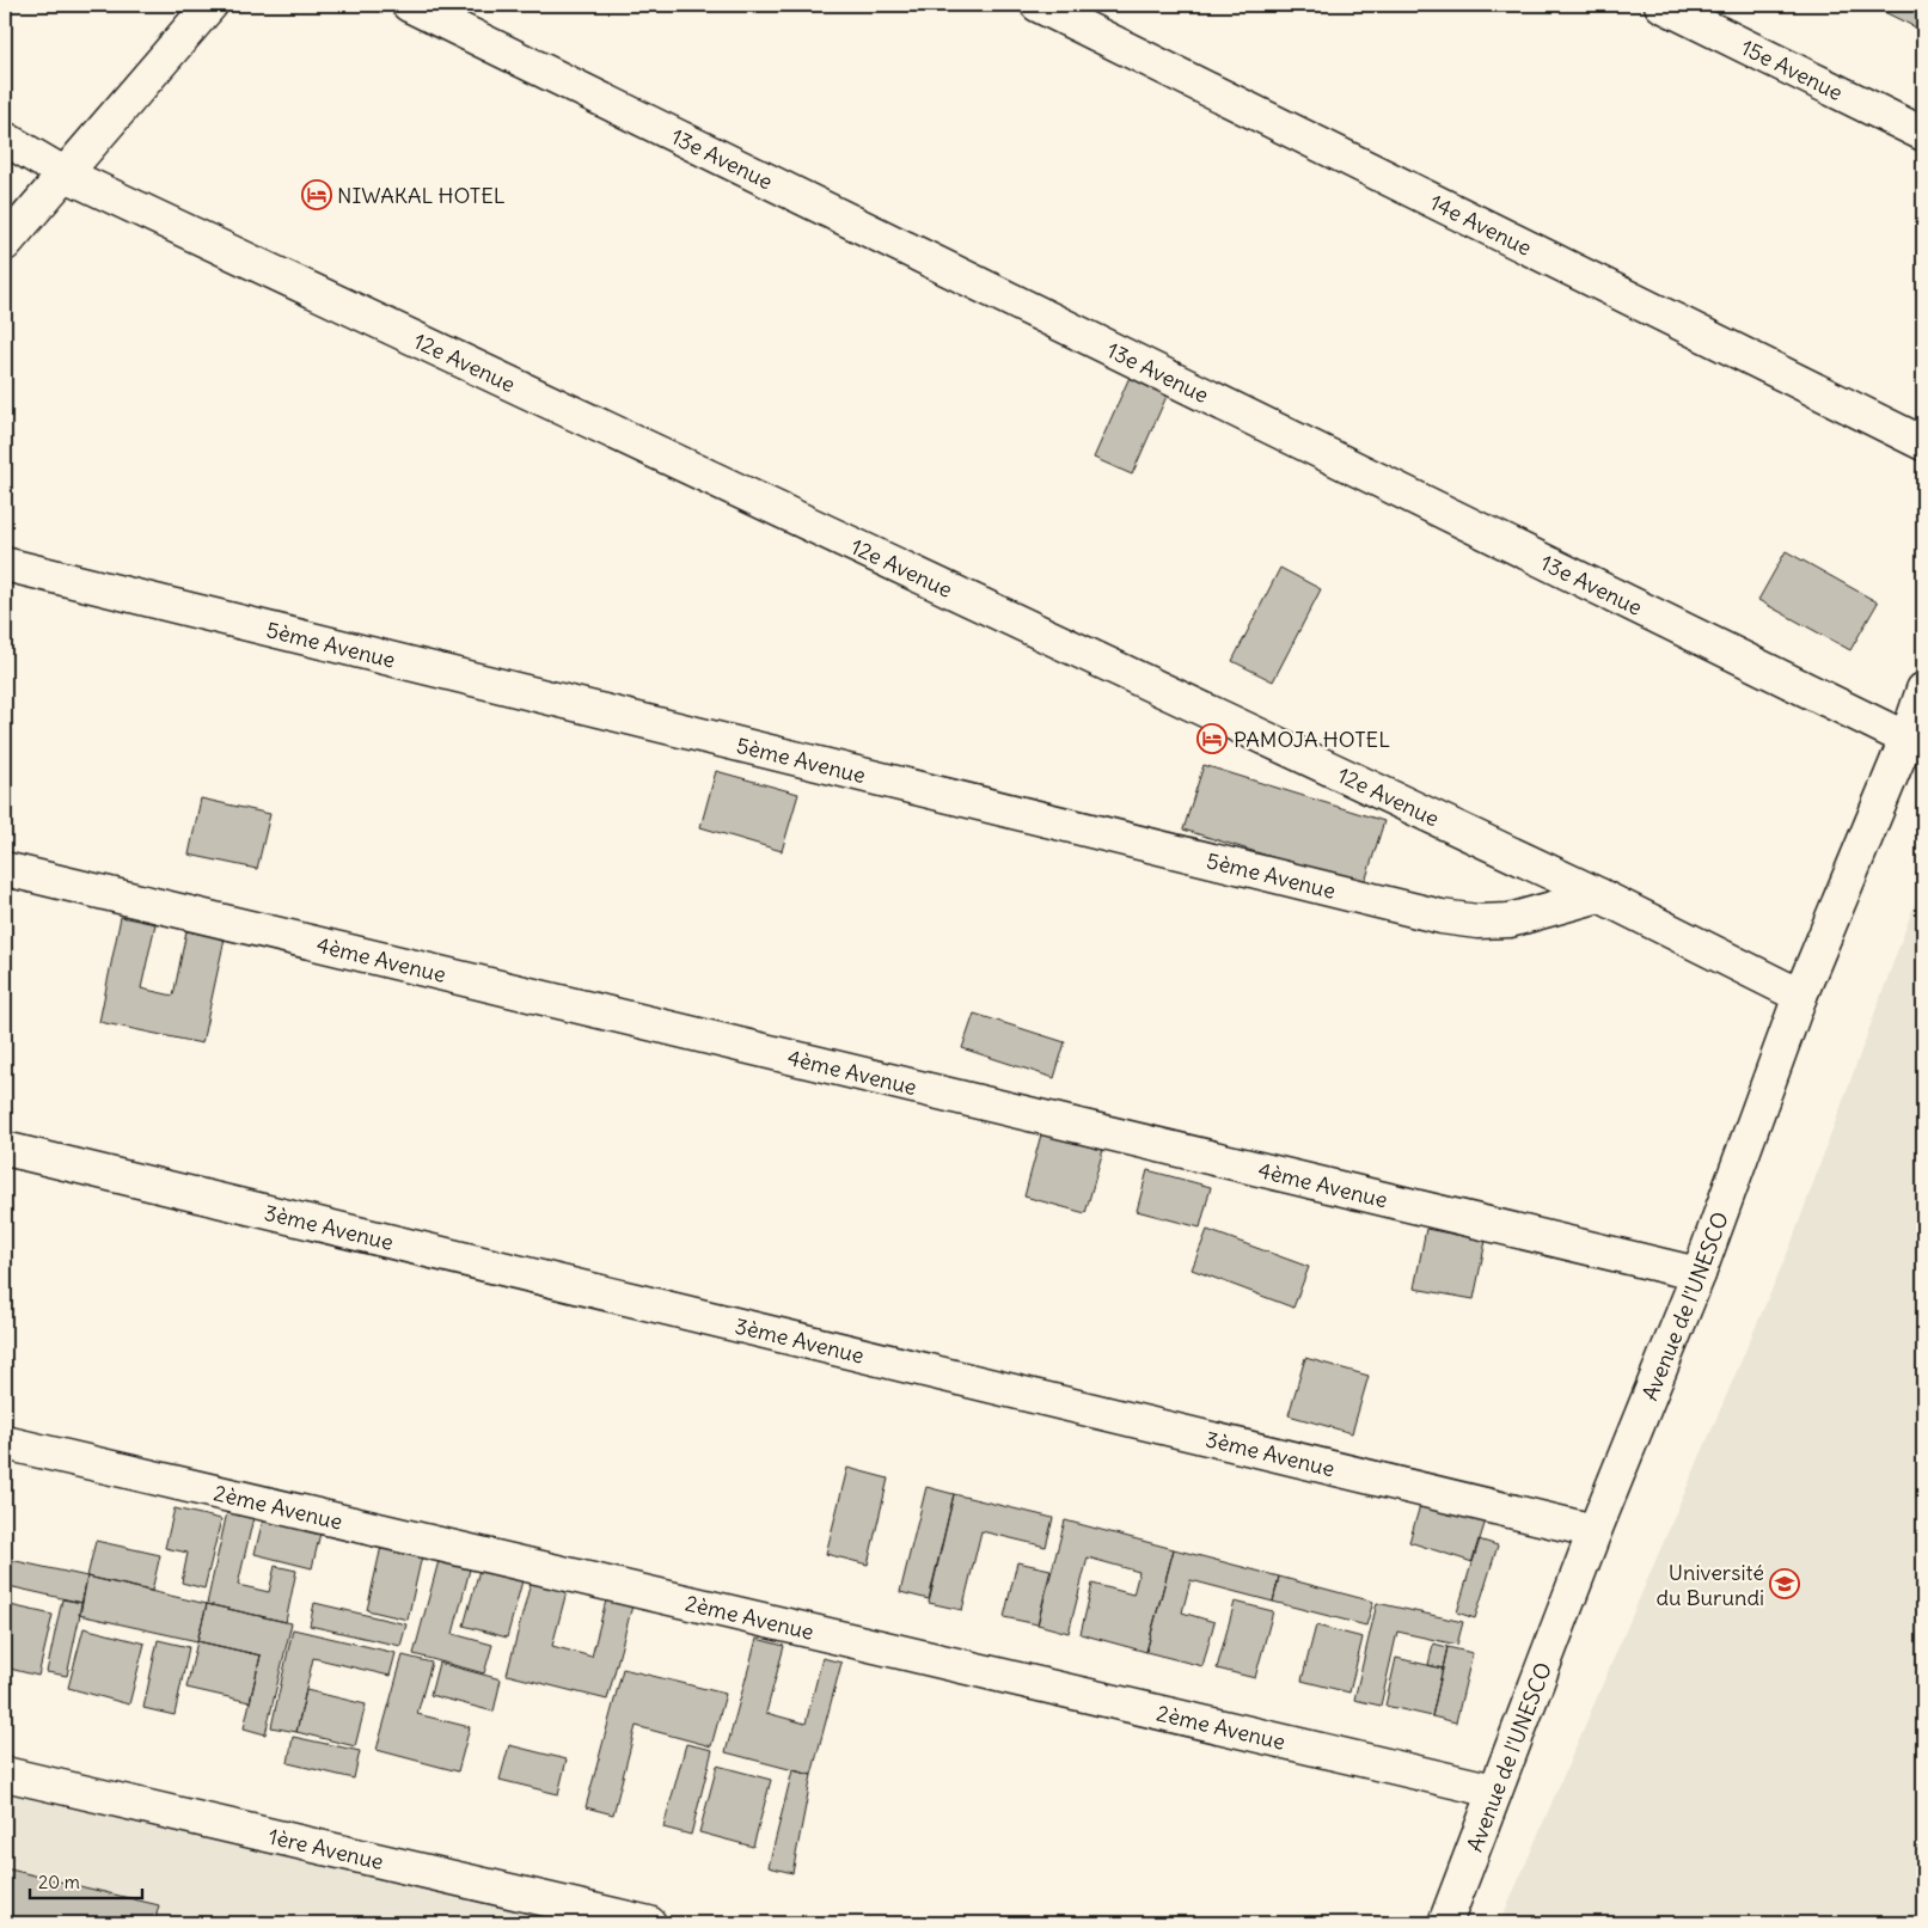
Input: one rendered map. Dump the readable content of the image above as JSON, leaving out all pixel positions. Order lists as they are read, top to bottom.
{
  "streets": {
    "street": [
      "15e Avenue",
      "13e Avenue",
      "14e Avenue",
      "12e Avenue",
      "5ème Avenue",
      "4ème Avenue",
      "3ème Avenue",
      "Avenue de l'UNESCO",
      "2ème Avenue",
      "1ère Avenue"
    ]
  },
  "crossings": [
    ["13e Avenue", "Avenue de l'UNESCO"],
    ["12e Avenue", "5ème Avenue"],
    ["12e Avenue", "Avenue de l'UNESCO"],
    ["4ème Avenue", "Avenue de l'UNESCO"],
    ["3ème Avenue", "Avenue de l'UNESCO"],
    ["Avenue de l'UNESCO", "2ème Avenue"]
  ],
  "places": {
    "hotel": ["NIWAKAL HOTEL", "PAMOJA HOTEL"],
    "school or university": ["Université du Burundi"]
  },
  "scale_bar": "20 m"
}
